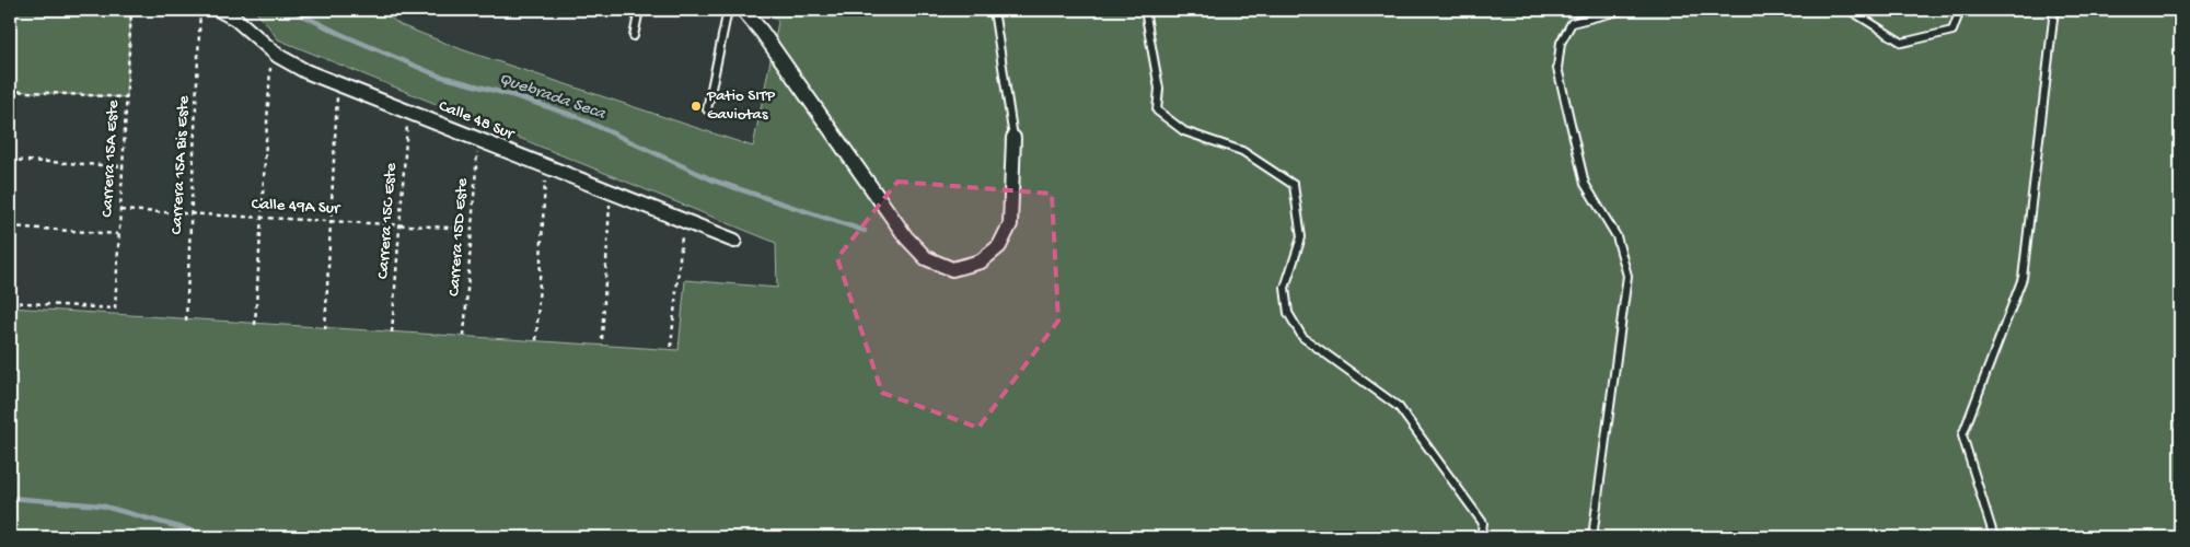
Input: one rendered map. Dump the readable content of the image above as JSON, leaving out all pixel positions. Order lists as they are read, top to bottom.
{
  "streets": {
    "street": ["Calle 48 Sur"],
    "path": [
      "Carrera 15A Este",
      "Carrera 15A Bis Este",
      "Calle 49A Sur",
      "Carrera 15C Este",
      "Carrera 15D Este"
    ]
  },
  "crossings": [
    ["Calle 48 Sur", "Carrera 15C Este"],
    ["Calle 48 Sur", "Carrera 15D Este"],
    ["Carrera 15A Este", "Calle 49A Sur"],
    ["Carrera 15A Bis Este", "Calle 49A Sur"],
    ["Calle 49A Sur", "Carrera 15C Este"],
    ["Calle 49A Sur", "Carrera 15D Este"]
  ],
  "water": ["Quebrada Seca"],
  "places": ["Patio SITP Gaviotas"]
}
